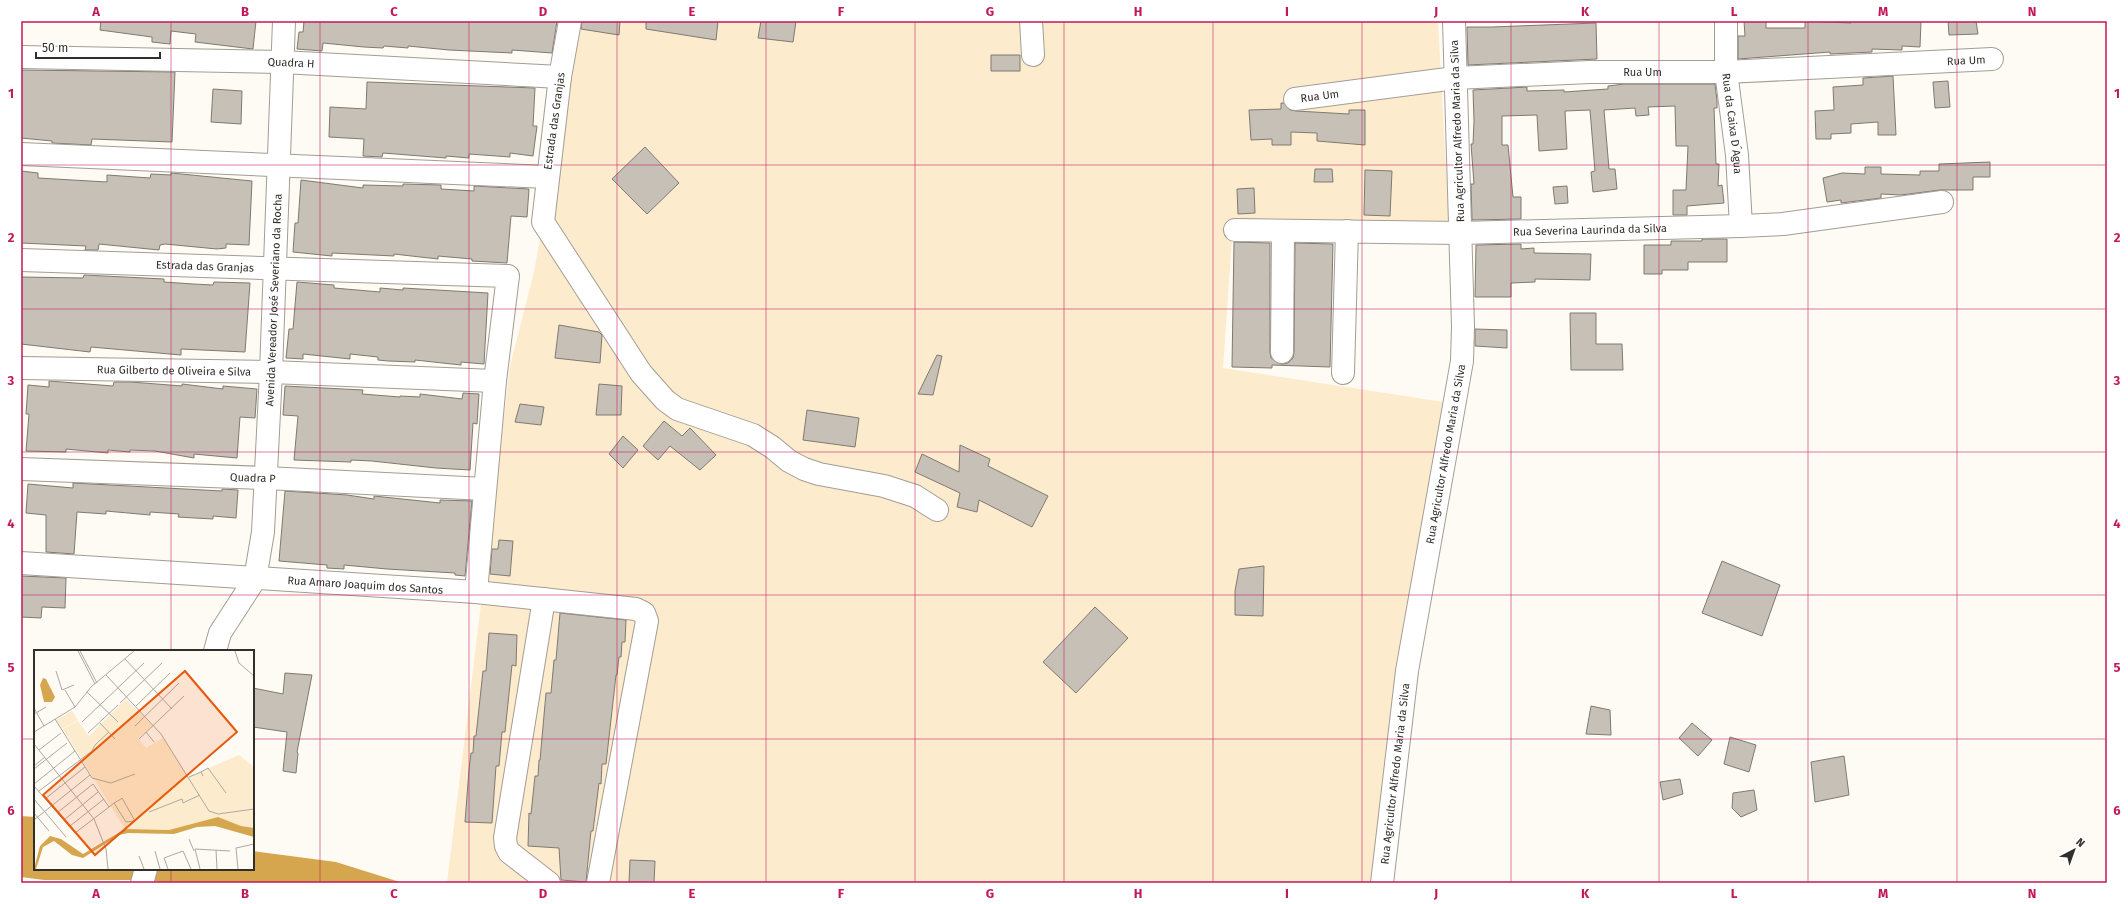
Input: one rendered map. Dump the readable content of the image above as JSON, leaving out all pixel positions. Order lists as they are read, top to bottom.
{
  "streets": {
    "street": [
      "Rua Um",
      "Quadra H",
      "Estrada das Granjas",
      "Rua da Caixa D´Agua",
      "Rua Agricultor Alfredo Maria da Silva",
      "Rua Severina Laurinda da Silva",
      "Avenida Vereador José Severiano da Rocha",
      "Rua Gilberto de Oliveira e Silva",
      "Quadra P",
      "Rua Amaro Joaquim dos Santos"
    ]
  },
  "crossings": [
    ["Rua Um", "Rua da Caixa D´Agua"],
    ["Rua Um", "Rua Agricultor Alfredo Maria da Silva"],
    ["Quadra H", "Estrada das Granjas"],
    ["Quadra H", "Avenida Vereador José Severiano da Rocha"],
    ["Estrada das Granjas", "Avenida Vereador José Severiano da Rocha"],
    ["Estrada das Granjas", "Rua Gilberto de Oliveira e Silva"],
    ["Rua da Caixa D´Agua", "Rua Severina Laurinda da Silva"],
    ["Rua Agricultor Alfredo Maria da Silva", "Rua Severina Laurinda da Silva"],
    ["Avenida Vereador José Severiano da Rocha", "Rua Gilberto de Oliveira e Silva"],
    ["Avenida Vereador José Severiano da Rocha", "Quadra P"],
    ["Avenida Vereador José Severiano da Rocha", "Rua Amaro Joaquim dos Santos"]
  ],
  "scale_bar": "50 m",
  "north": "top right",
  "grid": {
    "columns": [
      "A",
      "B",
      "C",
      "D",
      "E",
      "F",
      "G",
      "H",
      "I",
      "J",
      "K",
      "L",
      "M",
      "N"
    ],
    "rows": [
      "1",
      "2",
      "3",
      "4",
      "5",
      "6"
    ]
  }
}
